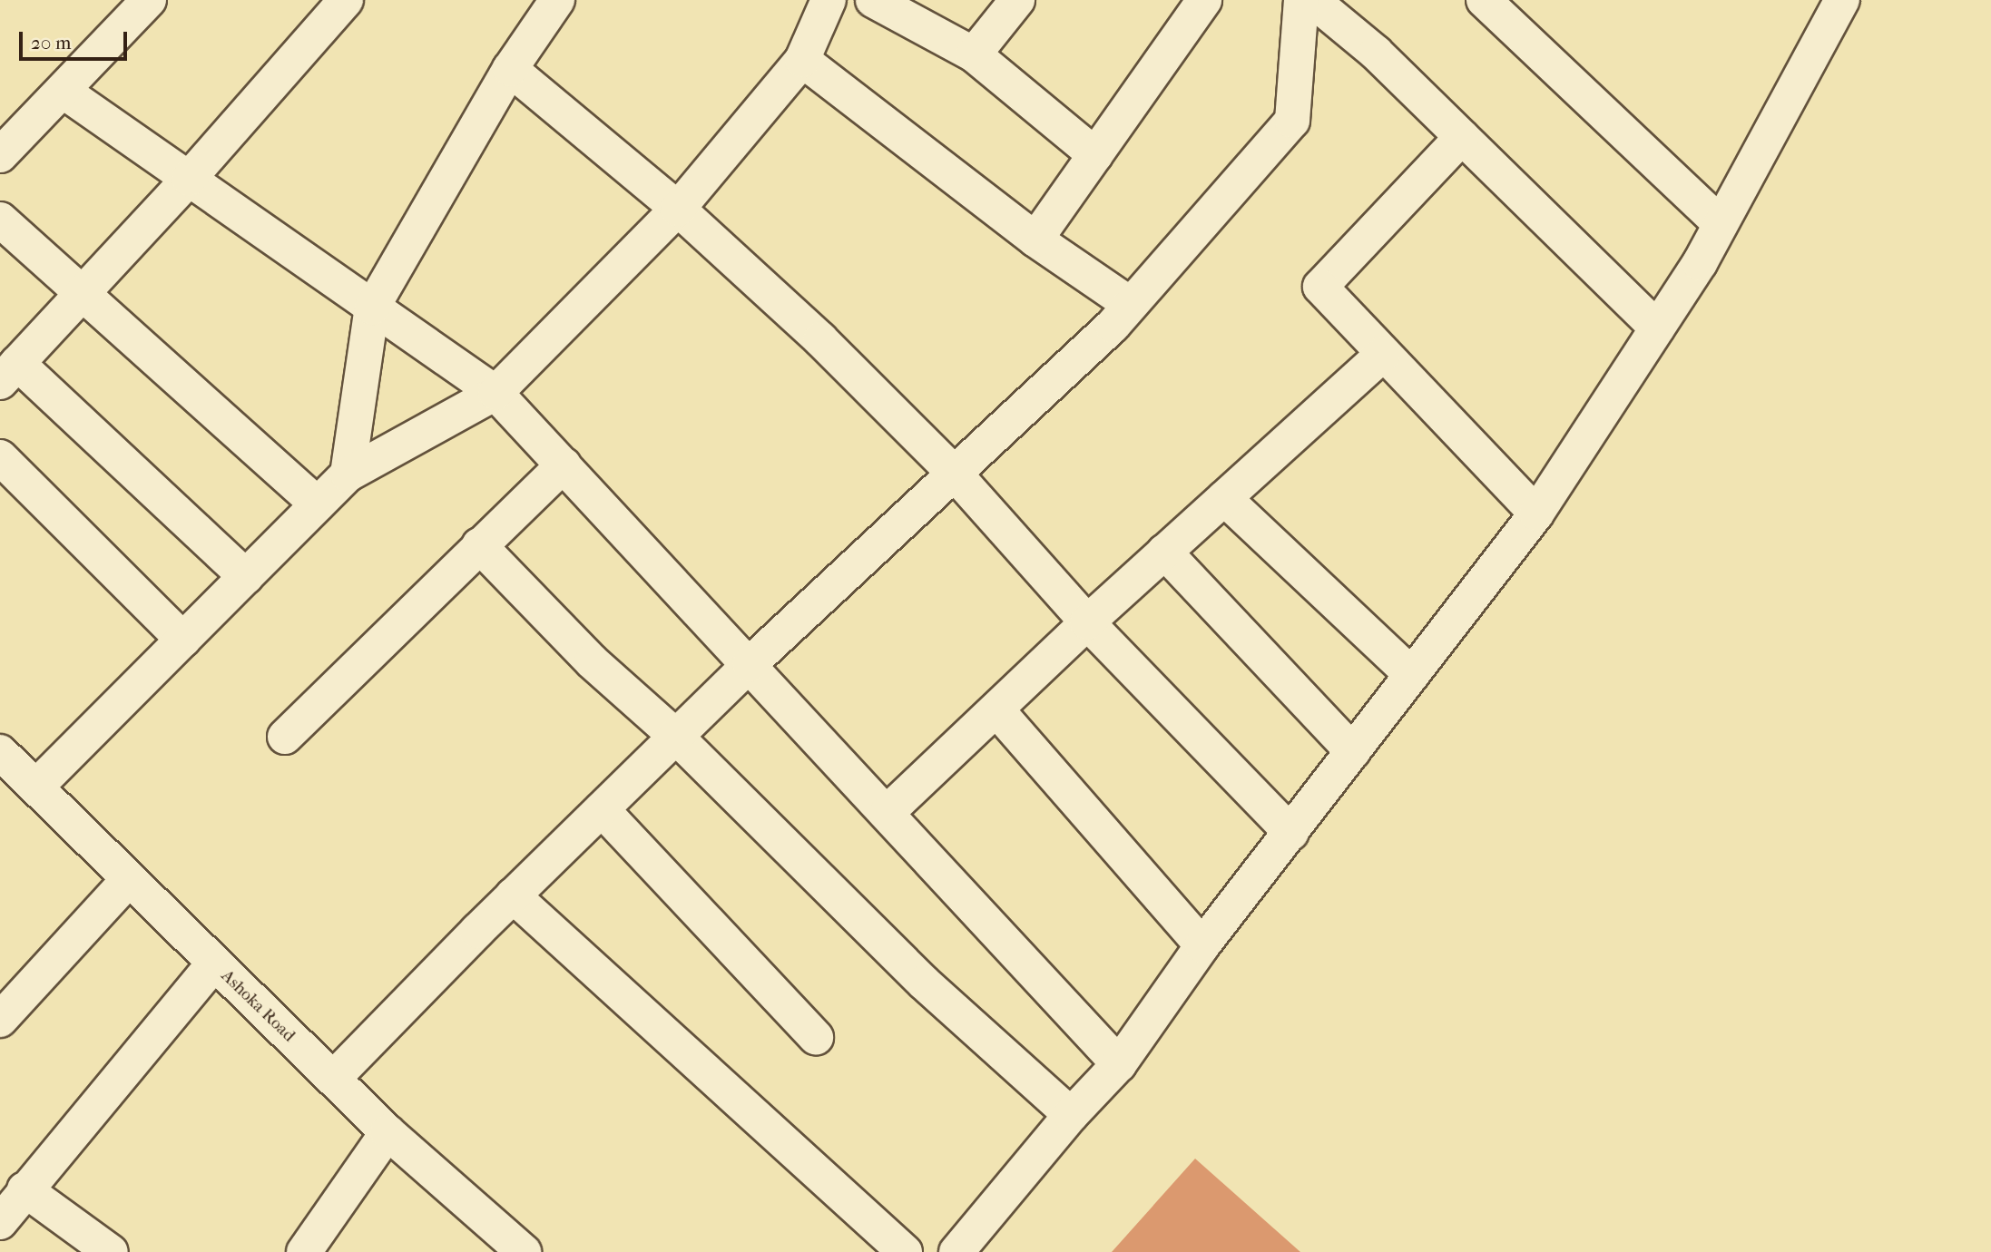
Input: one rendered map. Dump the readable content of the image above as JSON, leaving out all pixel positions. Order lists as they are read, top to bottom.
{
  "streets": {
    "street": ["Ashoka Road"]
  },
  "scale_bar": "20 m"
}
